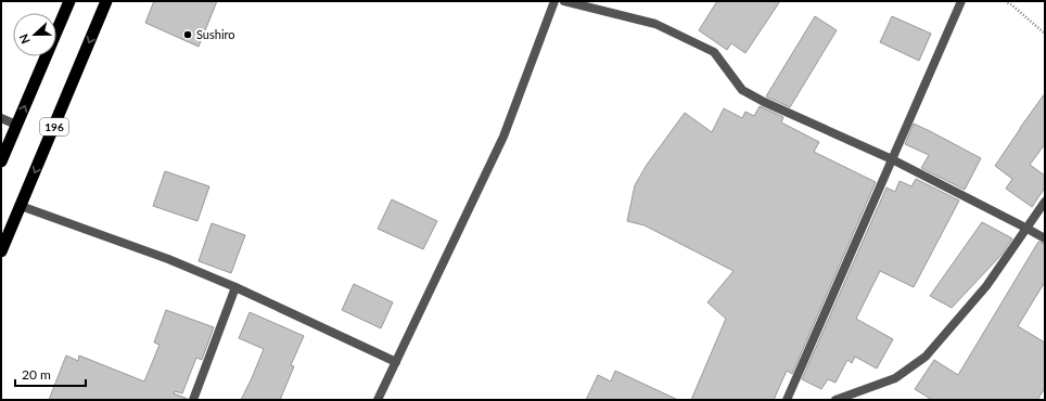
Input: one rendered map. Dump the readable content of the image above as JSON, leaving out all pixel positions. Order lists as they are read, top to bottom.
{
  "streets": {
    "highway": ["196"]
  },
  "places": ["Sushiro"],
  "scale_bar": "20 m",
  "north": "left"
}
